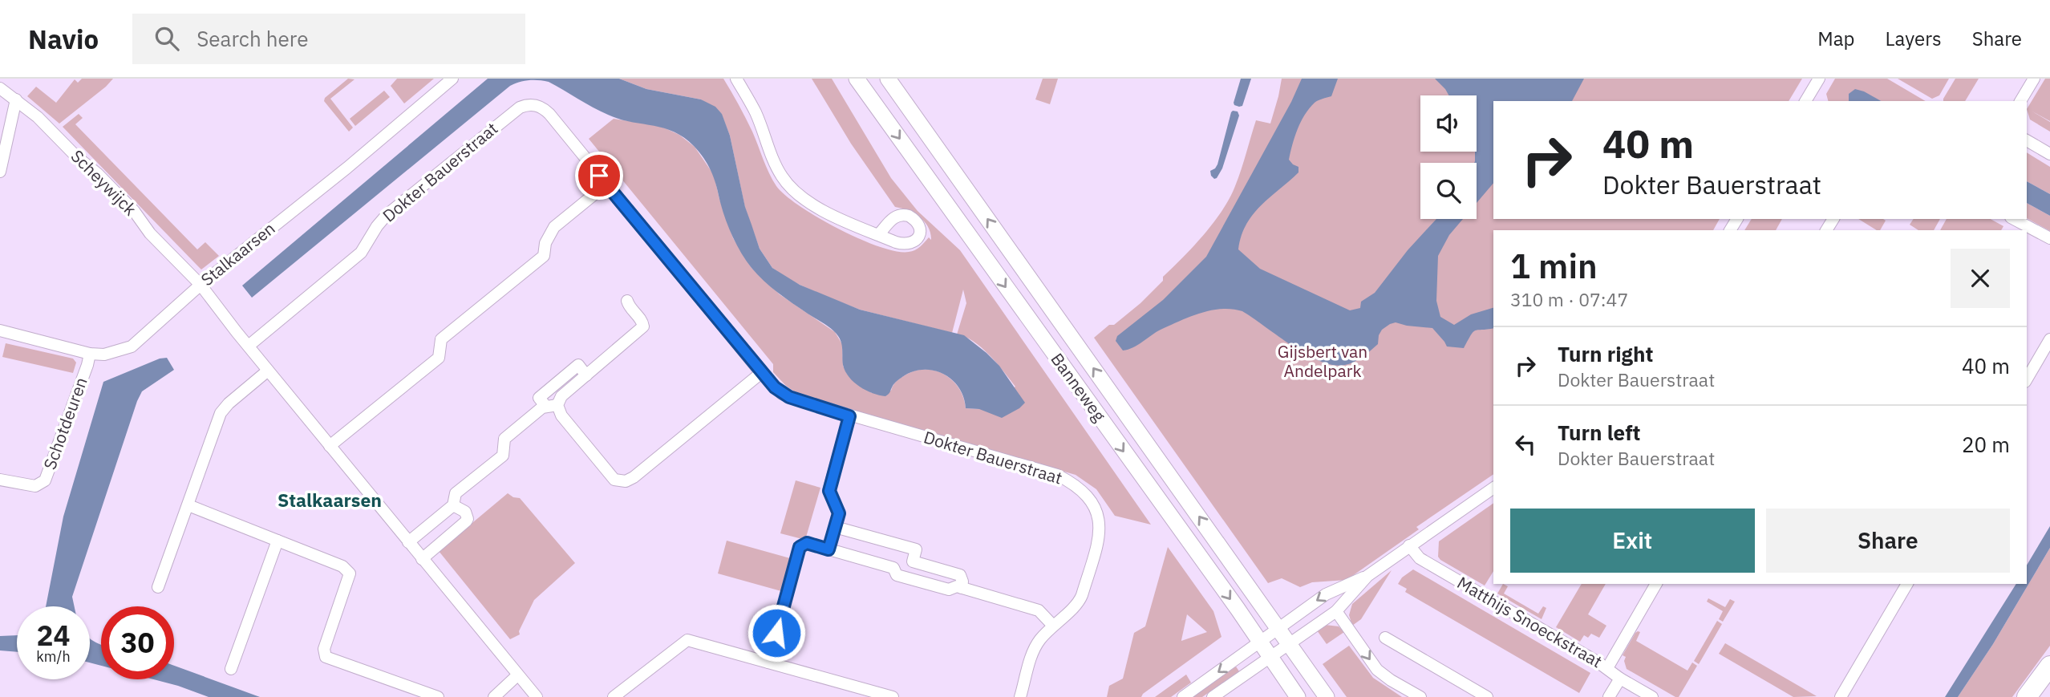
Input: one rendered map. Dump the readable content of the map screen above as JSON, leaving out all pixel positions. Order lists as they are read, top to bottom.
{
  "streets": {
    "main road": ["Banneweg"],
    "street": [
      "Dokter Bauerstraat",
      "Scheywijck",
      "Stalkaarsen",
      "Schotdeuren",
      "Matthijs Snoeckstraat"
    ]
  },
  "crossings": [
    ["Dokter Bauerstraat", "Scheywijck"],
    ["Scheywijck", "Stalkaarsen"],
    ["Stalkaarsen", "Schotdeuren"]
  ],
  "districts": ["Stalkaarsen"],
  "parks": ["Gijsbert van Andelpark"],
  "page": {
    "header": "Navio",
    "search": "Search here",
    "nav": ["Map", "Layers", "Share"],
    "turn": ["40 m", "Dokter Bauerstraat"],
    "heading": ["1 min", "310 m · 07:47"],
    "list": [
      {
        "name": "Turn right",
        "note": "Dokter Bauerstraat",
        "value": "40 m"
      },
      {
        "name": "Turn left",
        "note": "Dokter Bauerstraat",
        "value": "20 m"
      }
    ],
    "buttons": ["Exit", "Share"],
    "speed": "24 km/h",
    "limit": "30"
  }
}
